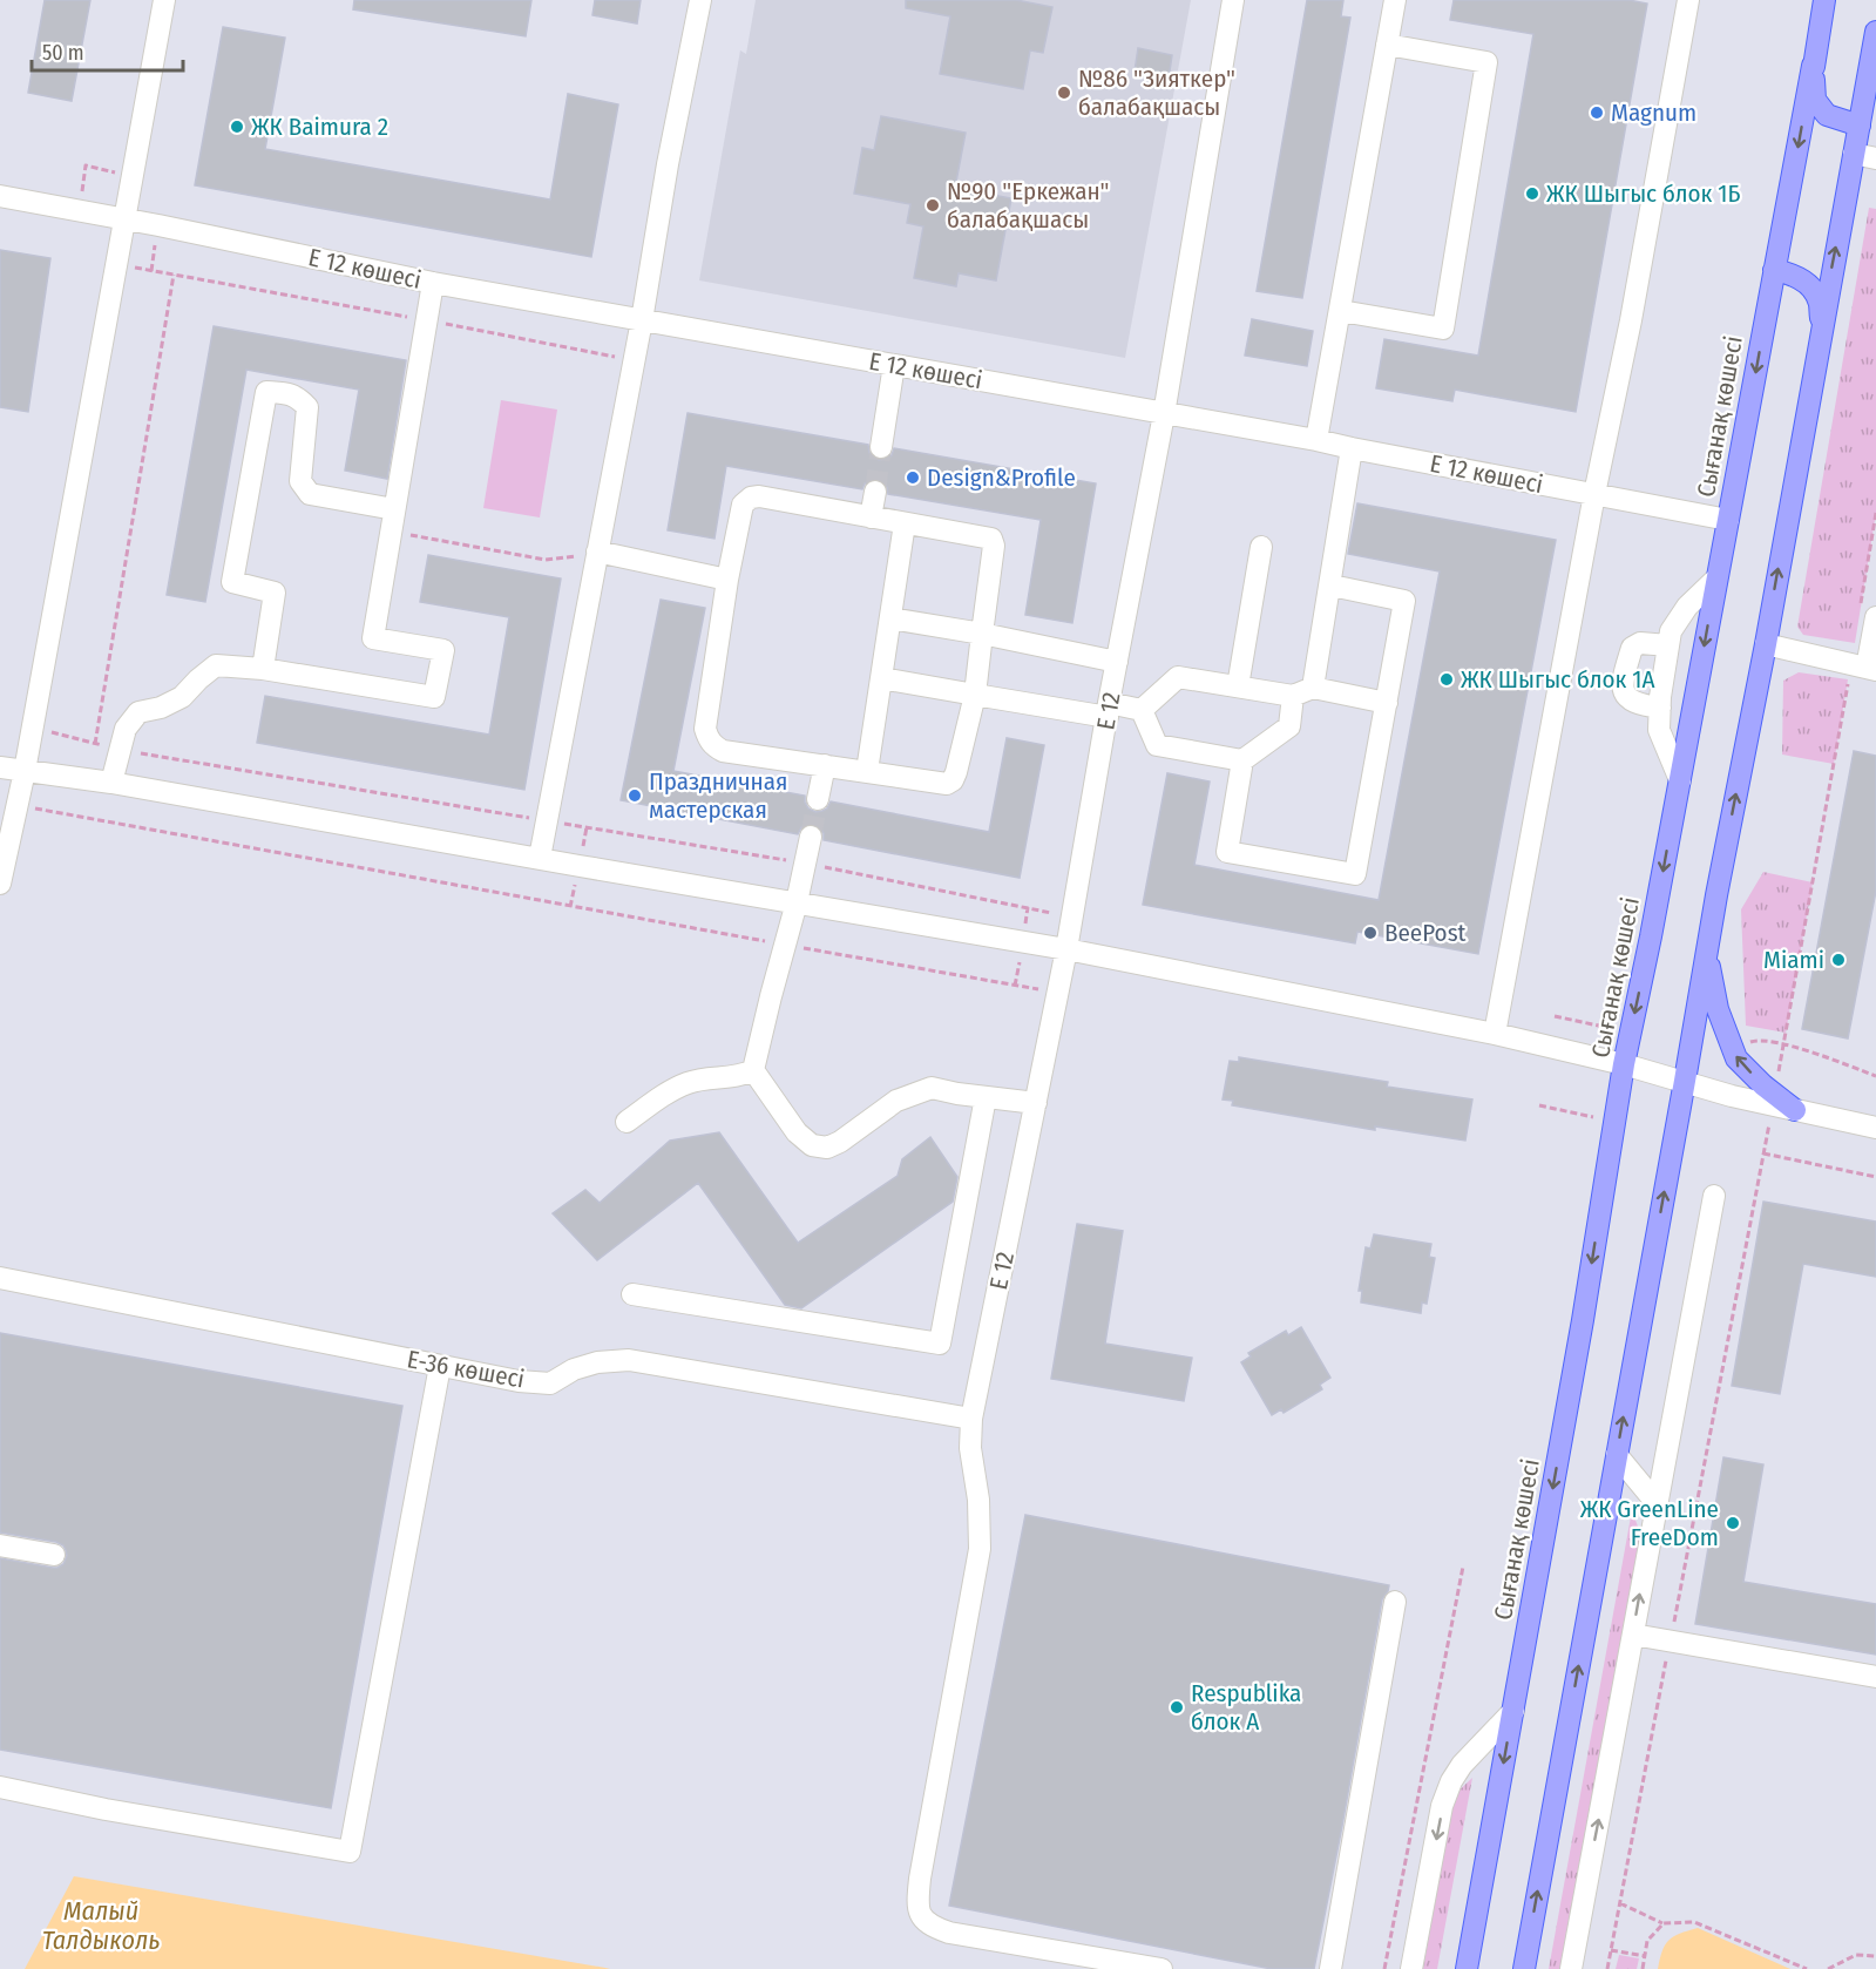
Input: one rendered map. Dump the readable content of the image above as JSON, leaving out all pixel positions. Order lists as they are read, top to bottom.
{
  "streets": {
    "main road": ["Сығанақ көшесі"],
    "street": ["Е 12 көшесі", "E 12", "Е-36 көшесі"]
  },
  "crossings": [
    ["Е 12 көшесі", "Сығанақ көшесі"],
    ["Е 12 көшесі", "E 12"],
    ["E 12", "Е-36 көшесі"]
  ],
  "water": ["Малый Талдыколь"],
  "places": [
    "№86 \"Зияткер\" балабақшасы",
    "Magnum",
    "ЖК Baimura 2",
    "ЖК Шыгыс блок 1Б",
    "№90 \"Еркежан\" балабақшасы",
    "Design&Profile",
    "ЖК Шыгыс блок 1А",
    "Праздничная мастерская",
    "BeePost",
    "Miami",
    "ЖК GreenLine FreeDom",
    "Respublika блок А"
  ],
  "scale_bar": "50 m"
}
